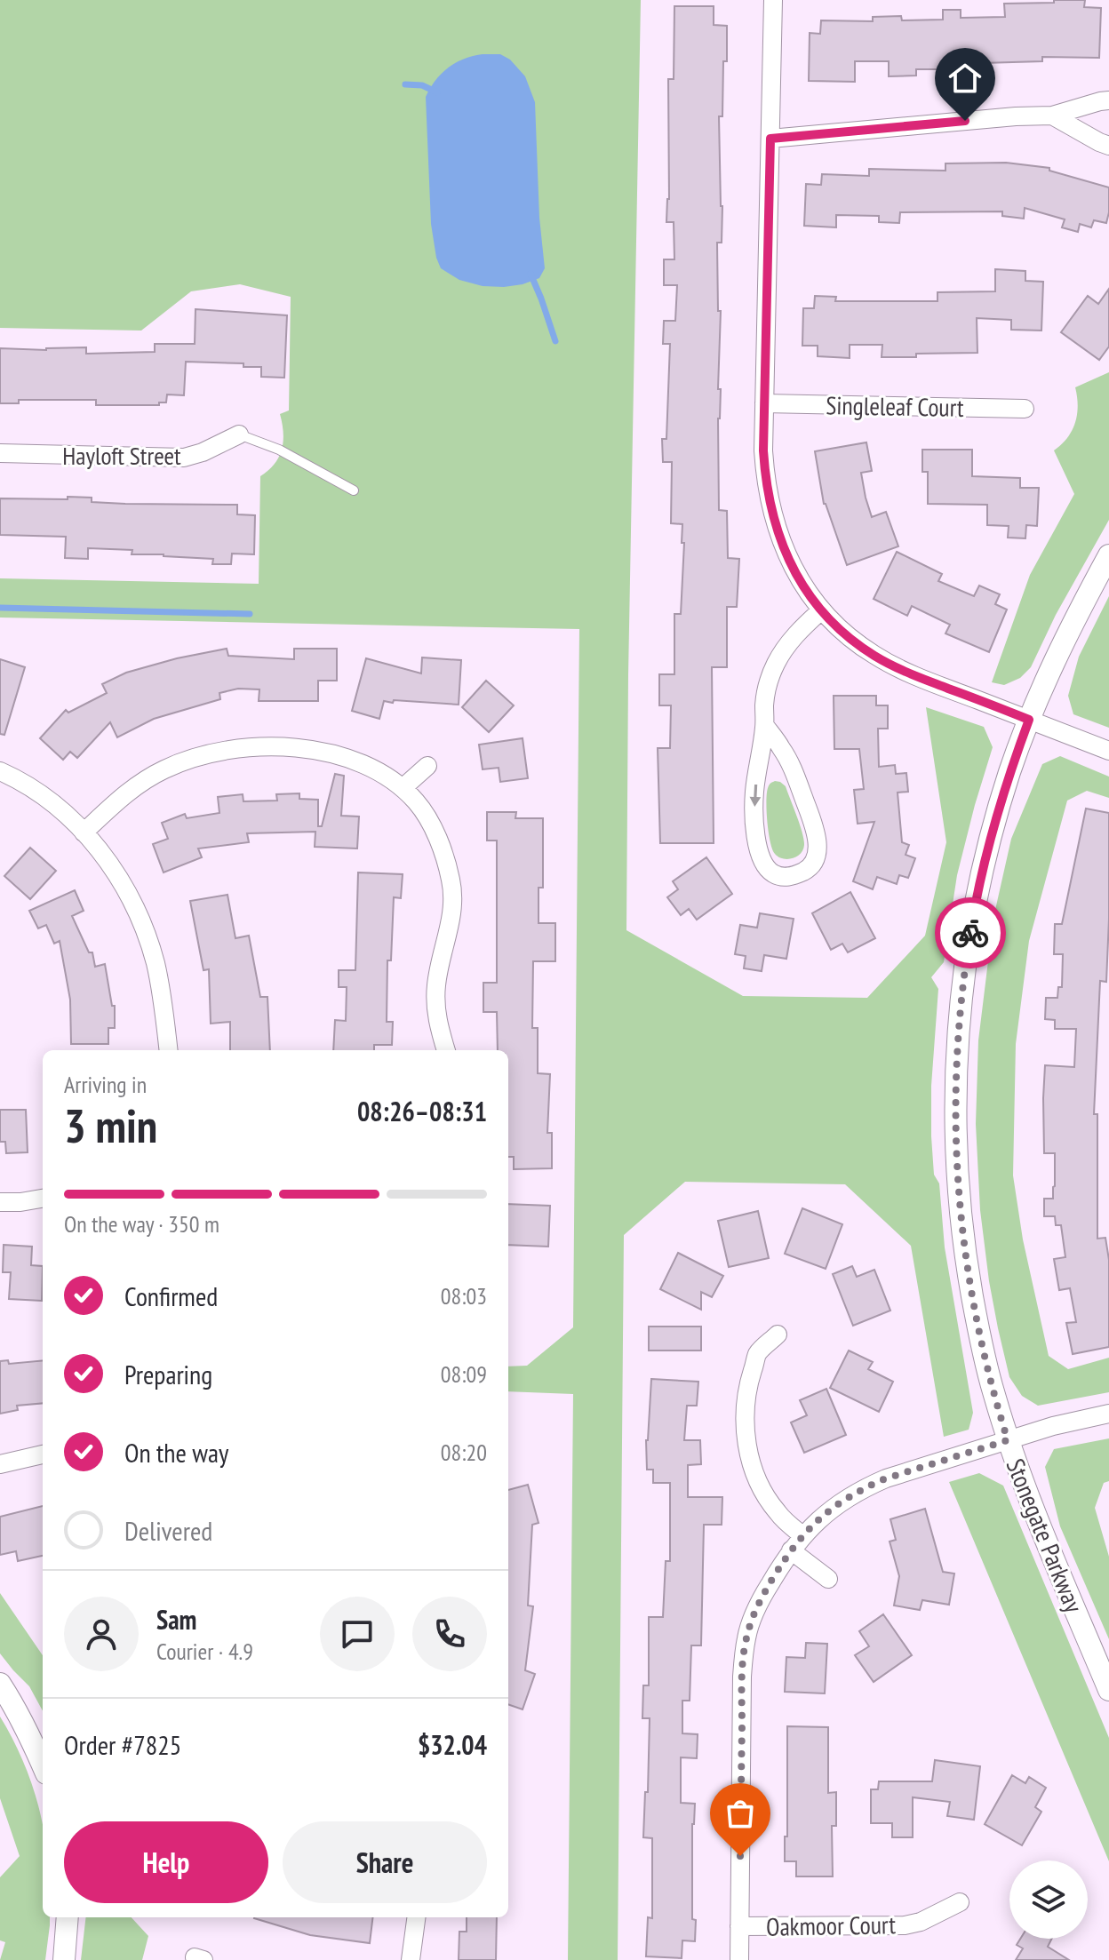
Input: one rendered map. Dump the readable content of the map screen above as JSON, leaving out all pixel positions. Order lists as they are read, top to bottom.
{
  "streets": {
    "street": [
      "Singleleaf Court",
      "Hayloft Street",
      "Stonegate Parkway",
      "Oakmoor Court"
    ]
  },
  "page": {
    "heading": ["3 min", "Arriving in", "08:26–08:31"],
    "panel": [
      "Sam",
      "Courier · 4.9",
      "Order #7825",
      "$32.04"
    ],
    "bar": "On the way · 350 m",
    "list": [
      ["Confirmed", "08:03"],
      ["Preparing", "08:09"],
      ["On the way", "08:20"],
      "Delivered"
    ],
    "buttons": ["Help", "Share"]
  }
}
